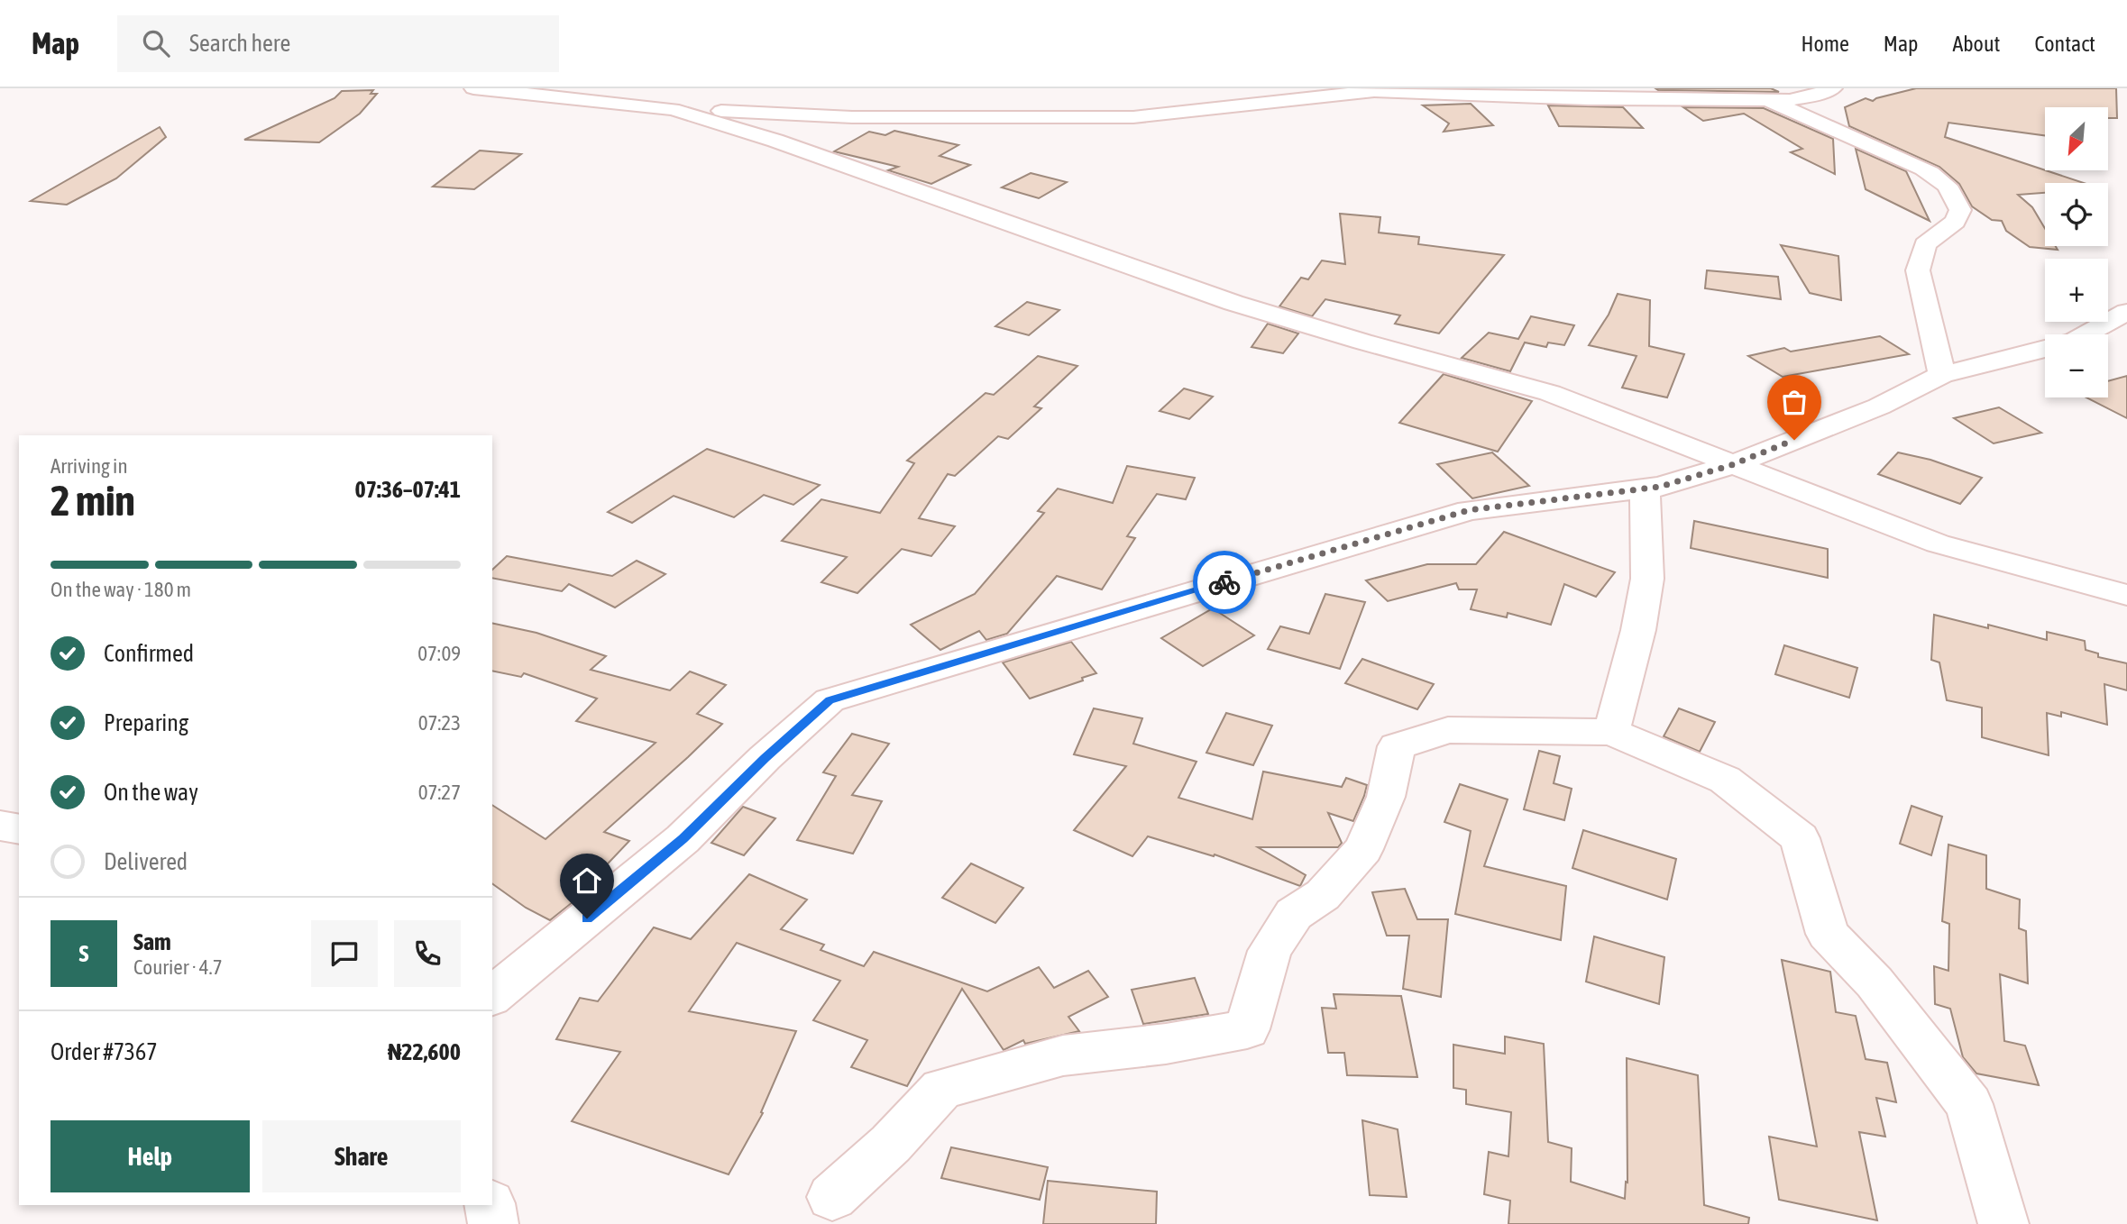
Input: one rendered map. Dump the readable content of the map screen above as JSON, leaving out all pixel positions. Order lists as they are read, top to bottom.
{
  "north": "bottom left",
  "page": {
    "header": "Map",
    "search": "Search here",
    "nav": [
      "Home",
      "Map",
      "About",
      "Contact"
    ],
    "map_buttons": ["+", "−"],
    "heading": ["2 min", "Arriving in", "07:36–07:41"],
    "panel": [
      "Sam",
      "Courier · 4.7",
      "Order #7367",
      "₦22,600"
    ],
    "bar": "On the way · 180 m",
    "list": [
      ["Confirmed", "07:09"],
      ["Preparing", "07:23"],
      ["On the way", "07:27"],
      "Delivered"
    ],
    "round": "S",
    "buttons": ["Help", "Share"]
  }
}
